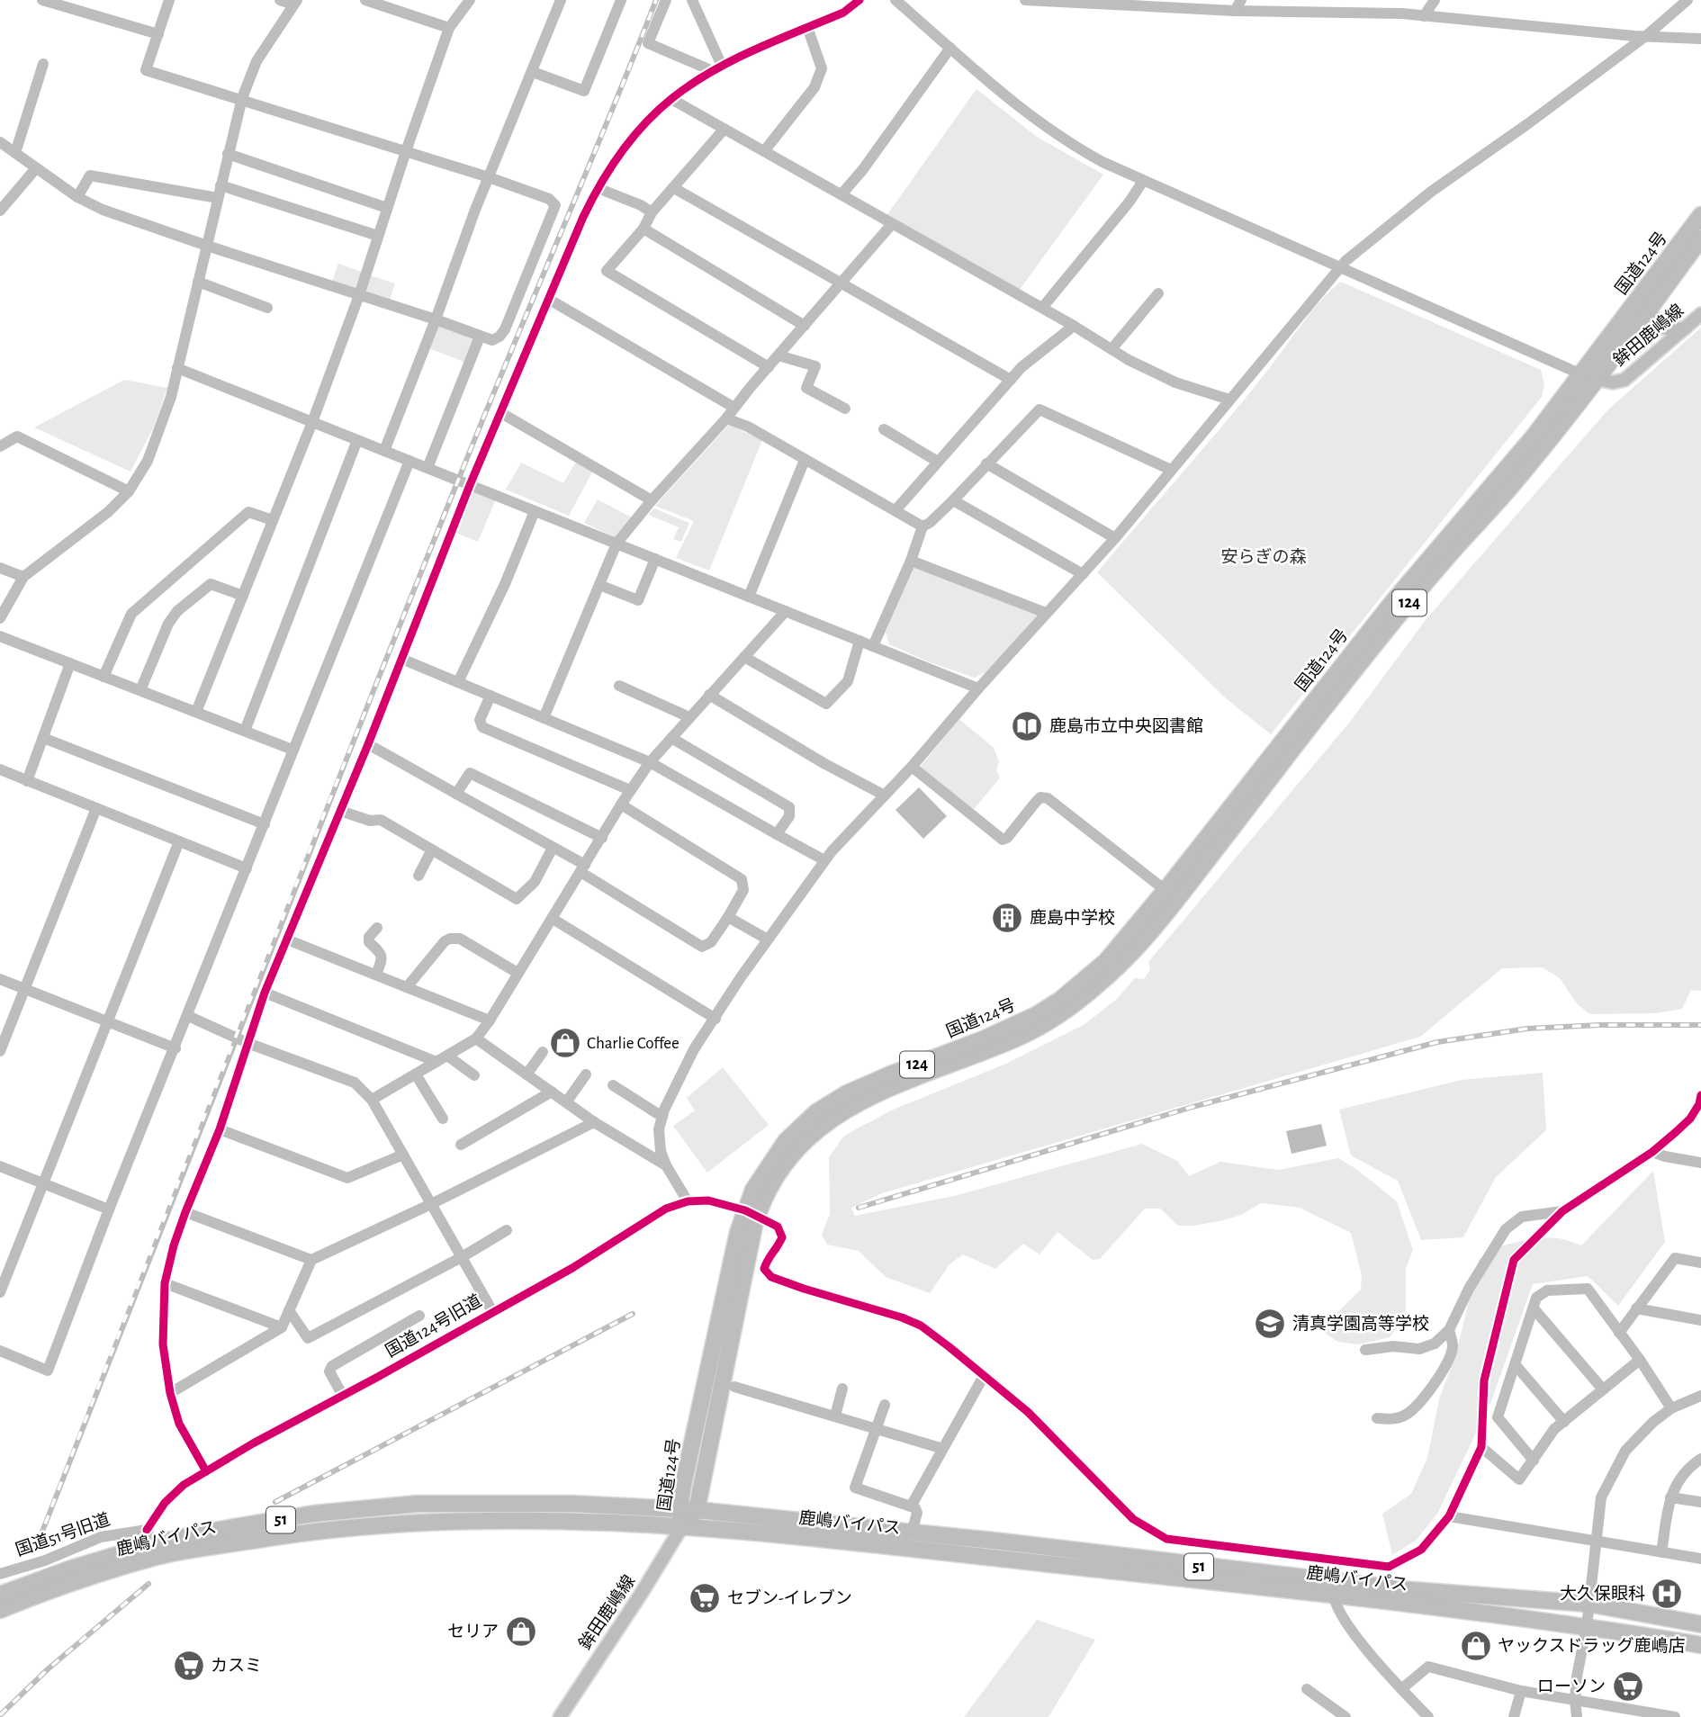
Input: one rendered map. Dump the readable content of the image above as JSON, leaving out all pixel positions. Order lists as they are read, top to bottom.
{
  "streets": {
    "highway": [
      "国道124号",
      "124",
      "51",
      "鹿嶋バイパス"
    ],
    "main road": ["鉾田鹿嶋線"],
    "street": ["国道124号旧道", "国道51号旧道"]
  },
  "crossings": [
    ["国道124号", "鉾田鹿嶋線"],
    ["国道124号", "国道124号旧道"],
    ["国道124号", "鹿嶋バイパス"],
    ["鉾田鹿嶋線", "鹿嶋バイパス"],
    ["国道124号旧道", "鹿嶋バイパス"],
    ["国道124号旧道", "国道51号旧道"],
    ["鹿嶋バイパス", "国道51号旧道"]
  ],
  "parks": ["安らぎの森"],
  "places": {
    "library": ["鹿島市立中央図書館"],
    "building": ["鹿島中学校"],
    "shop": ["Charlie Coffee", "セリア", "ヤックスドラッグ鹿嶋店"],
    "school or university": ["清真学園高等学校"],
    "hospital": ["大久保眼科"],
    "supermarket": ["セブン-イレブン", "カスミ", "ローソン"]
  }
}
